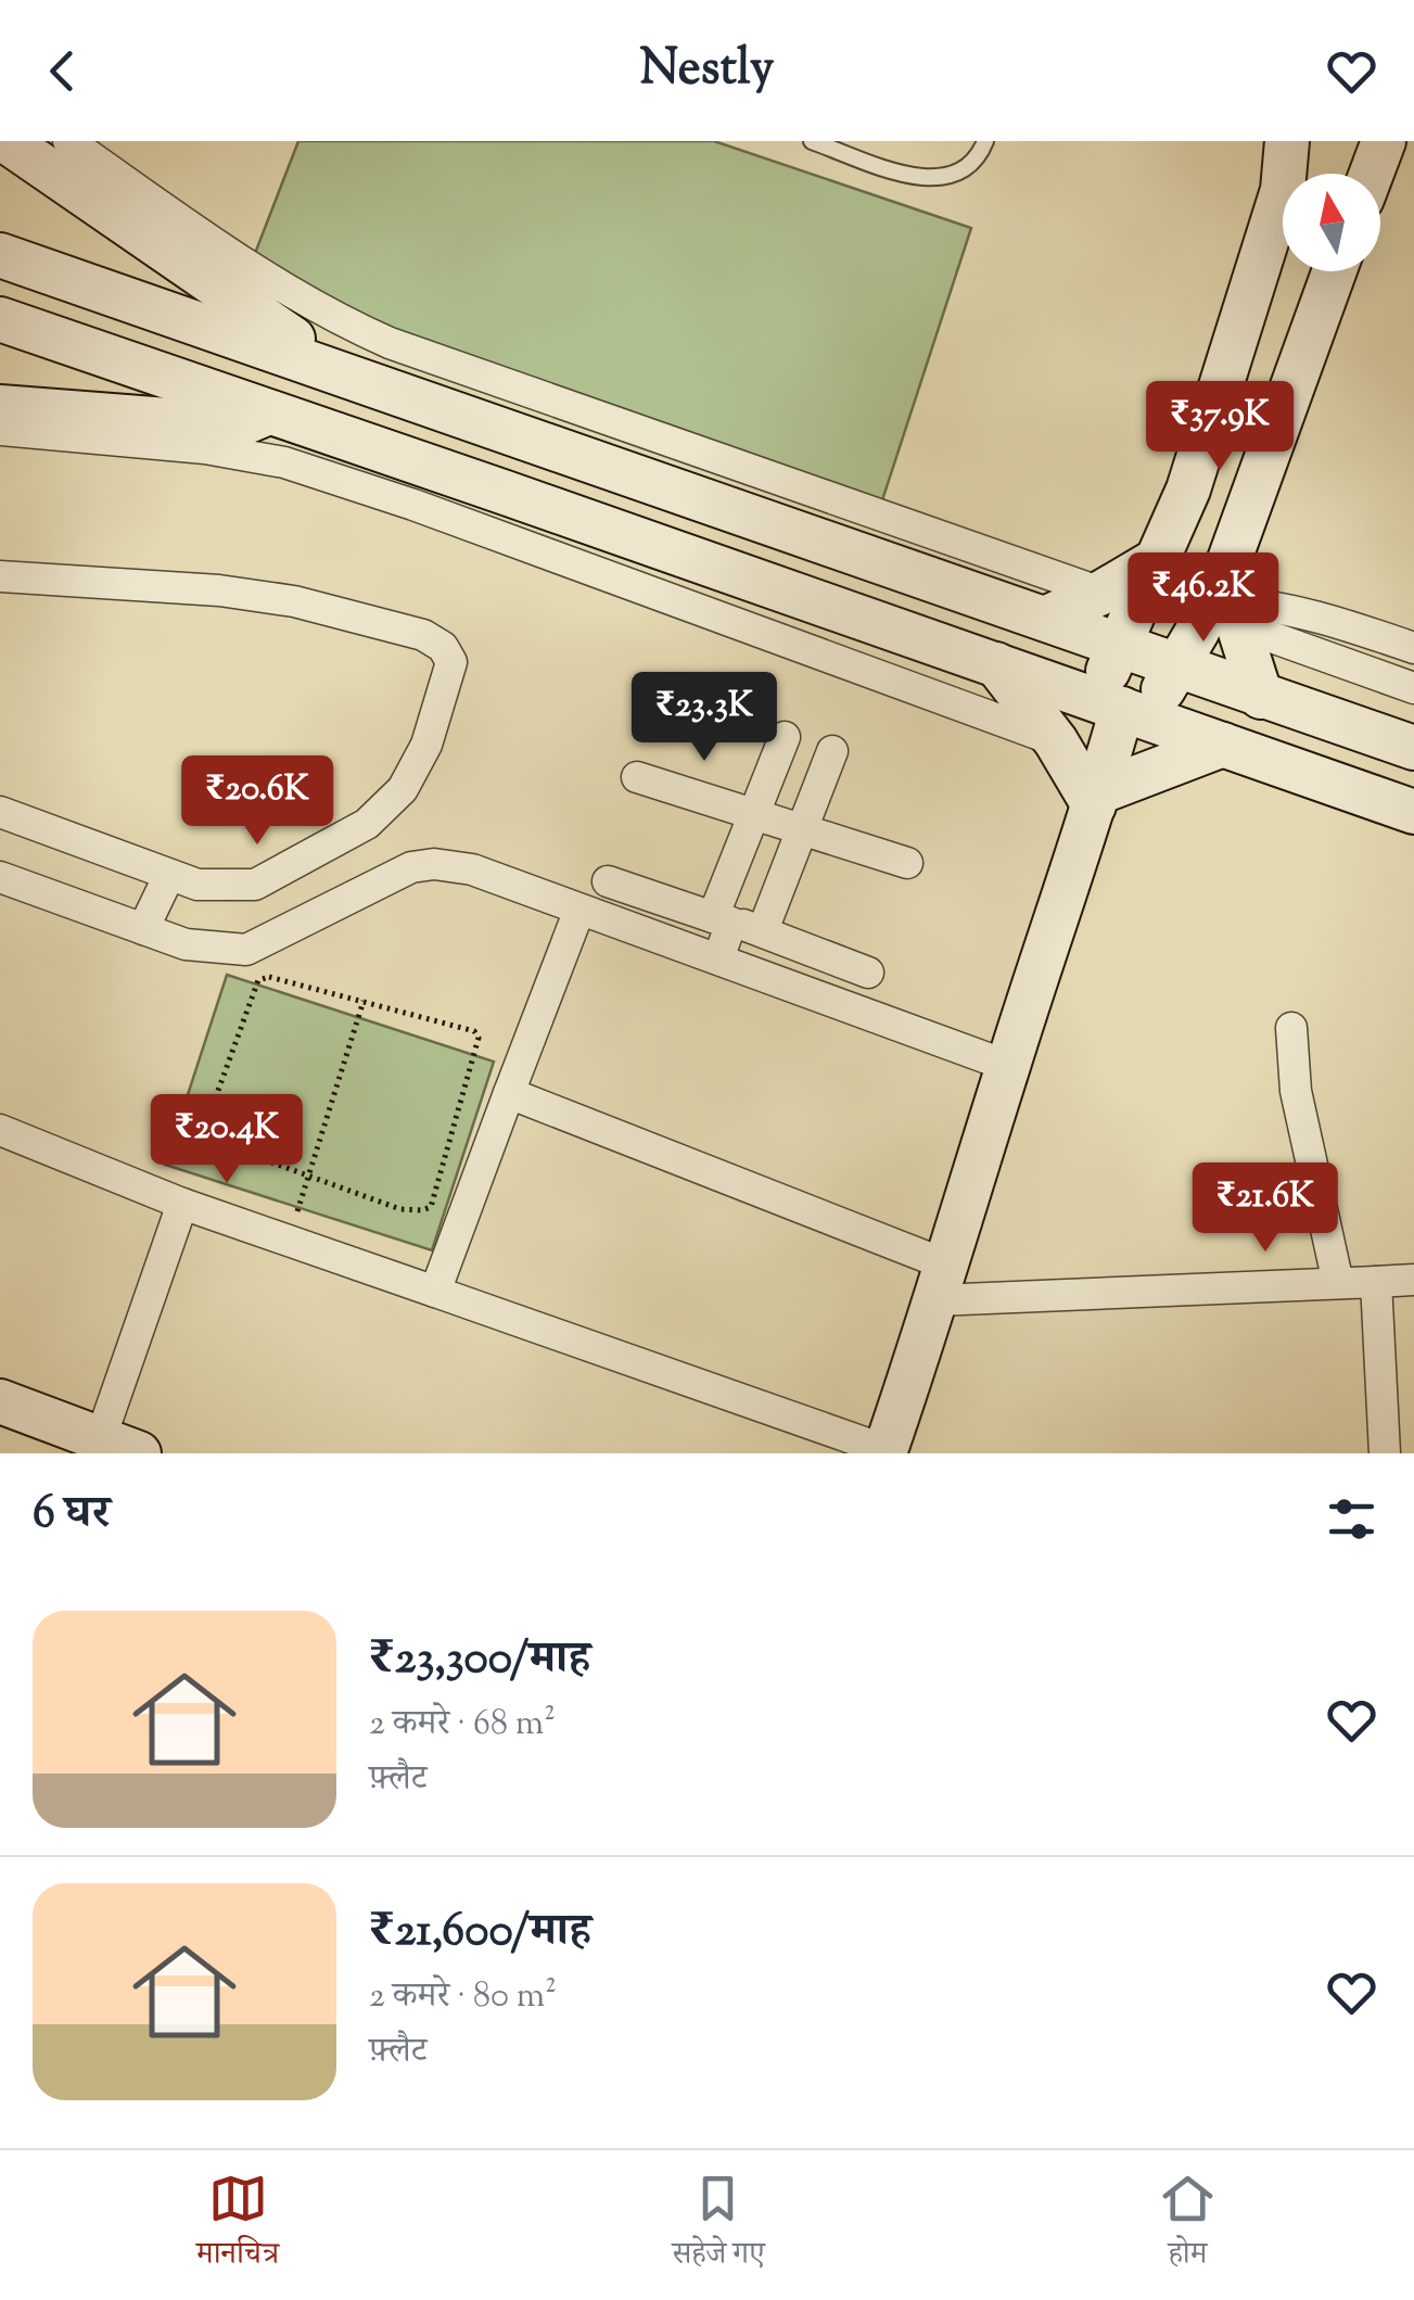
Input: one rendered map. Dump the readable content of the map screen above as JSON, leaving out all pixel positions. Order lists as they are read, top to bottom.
{
  "north": "top",
  "page": {
    "header": "Nestly",
    "price": [
      "₹37.9K",
      "₹46.2K",
      "₹23.3K",
      "₹20.6K",
      "₹20.4K",
      "₹21.6K"
    ],
    "heading": "6 घर",
    "list": [
      {
        "name": "₹23,300/माह",
        "note": "2 कमरे · 68 m² · फ़्लैट"
      },
      {
        "name": "₹21,600/माह",
        "note": "2 कमरे · 80 m² · फ़्लैट"
      }
    ],
    "tabs": ["मानचित्र", "सहेजे गए", "होम"]
  }
}
